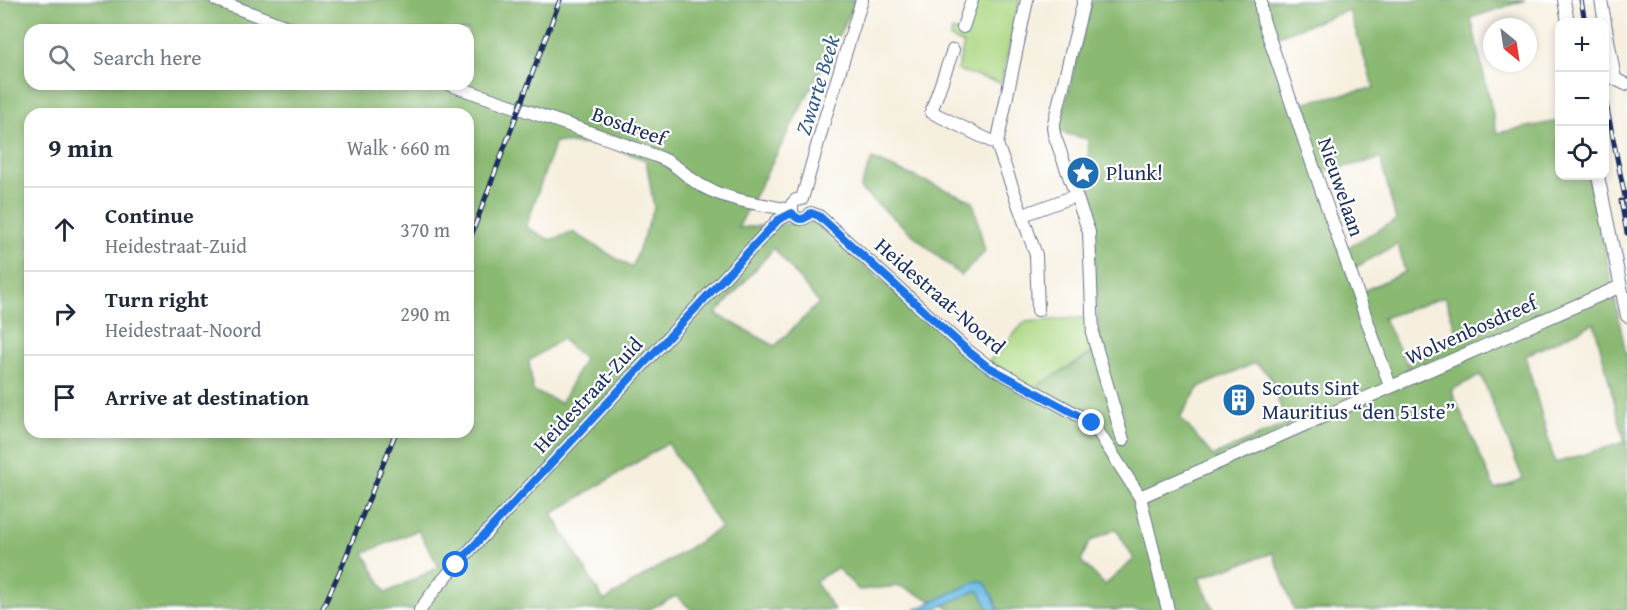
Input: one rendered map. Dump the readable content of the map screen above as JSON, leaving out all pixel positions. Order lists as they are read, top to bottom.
{
  "streets": {
    "street": [
      "Bosdreef",
      "Nieuwelaan",
      "Heidestraat-Noord",
      "Wolvenbosdreef",
      "Heidestraat-Zuid"
    ]
  },
  "crossings": [
    ["Bosdreef", "Heidestraat-Noord"],
    ["Bosdreef", "Heidestraat-Zuid"],
    ["Nieuwelaan", "Wolvenbosdreef"],
    ["Heidestraat-Noord", "Wolvenbosdreef"],
    ["Heidestraat-Noord", "Heidestraat-Zuid"]
  ],
  "water": ["Zwarte Beek"],
  "places": {
    "place": ["Plunk!"],
    "building": ["Scouts Sint Mauritius “den 51ste”"]
  },
  "north": "bottom right",
  "page": {
    "map_buttons": ["+", "−"],
    "search": "Search here",
    "heading": ["9 min", "Walk · 660 m"],
    "list": [
      ["Continue", "Heidestraat-Zuid", "370 m"],
      ["Turn right", "Heidestraat-Noord", "290 m"],
      "Arrive at destination"
    ]
  }
}
